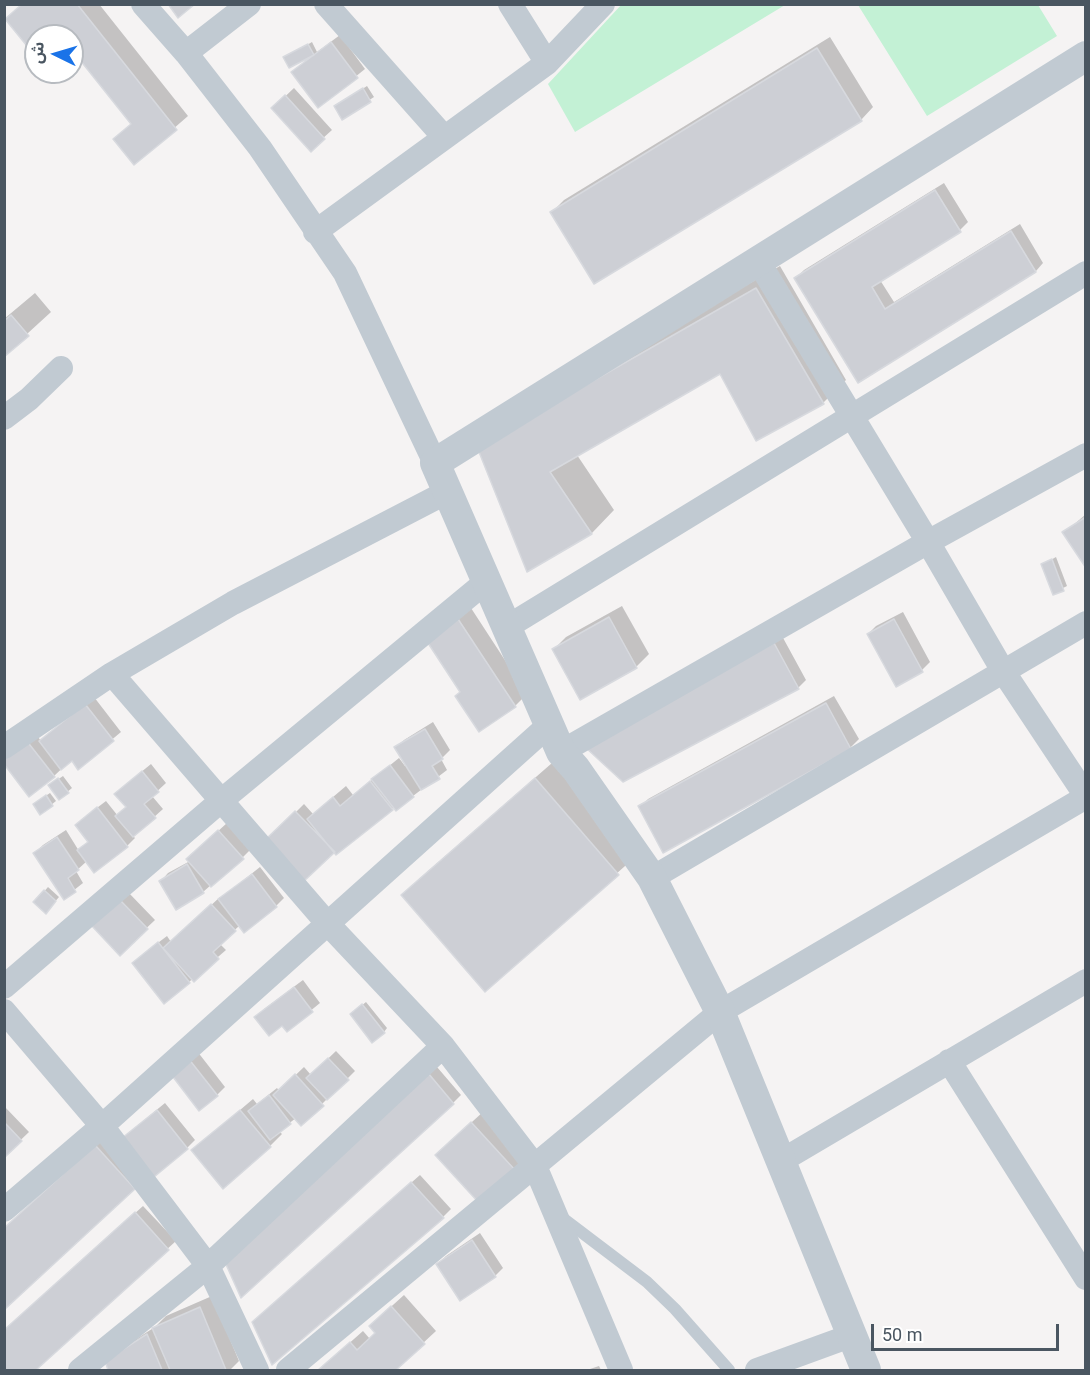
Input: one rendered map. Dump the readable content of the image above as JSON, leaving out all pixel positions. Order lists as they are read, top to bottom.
{
  "scale_bar": "50 m",
  "north": "left"
}
